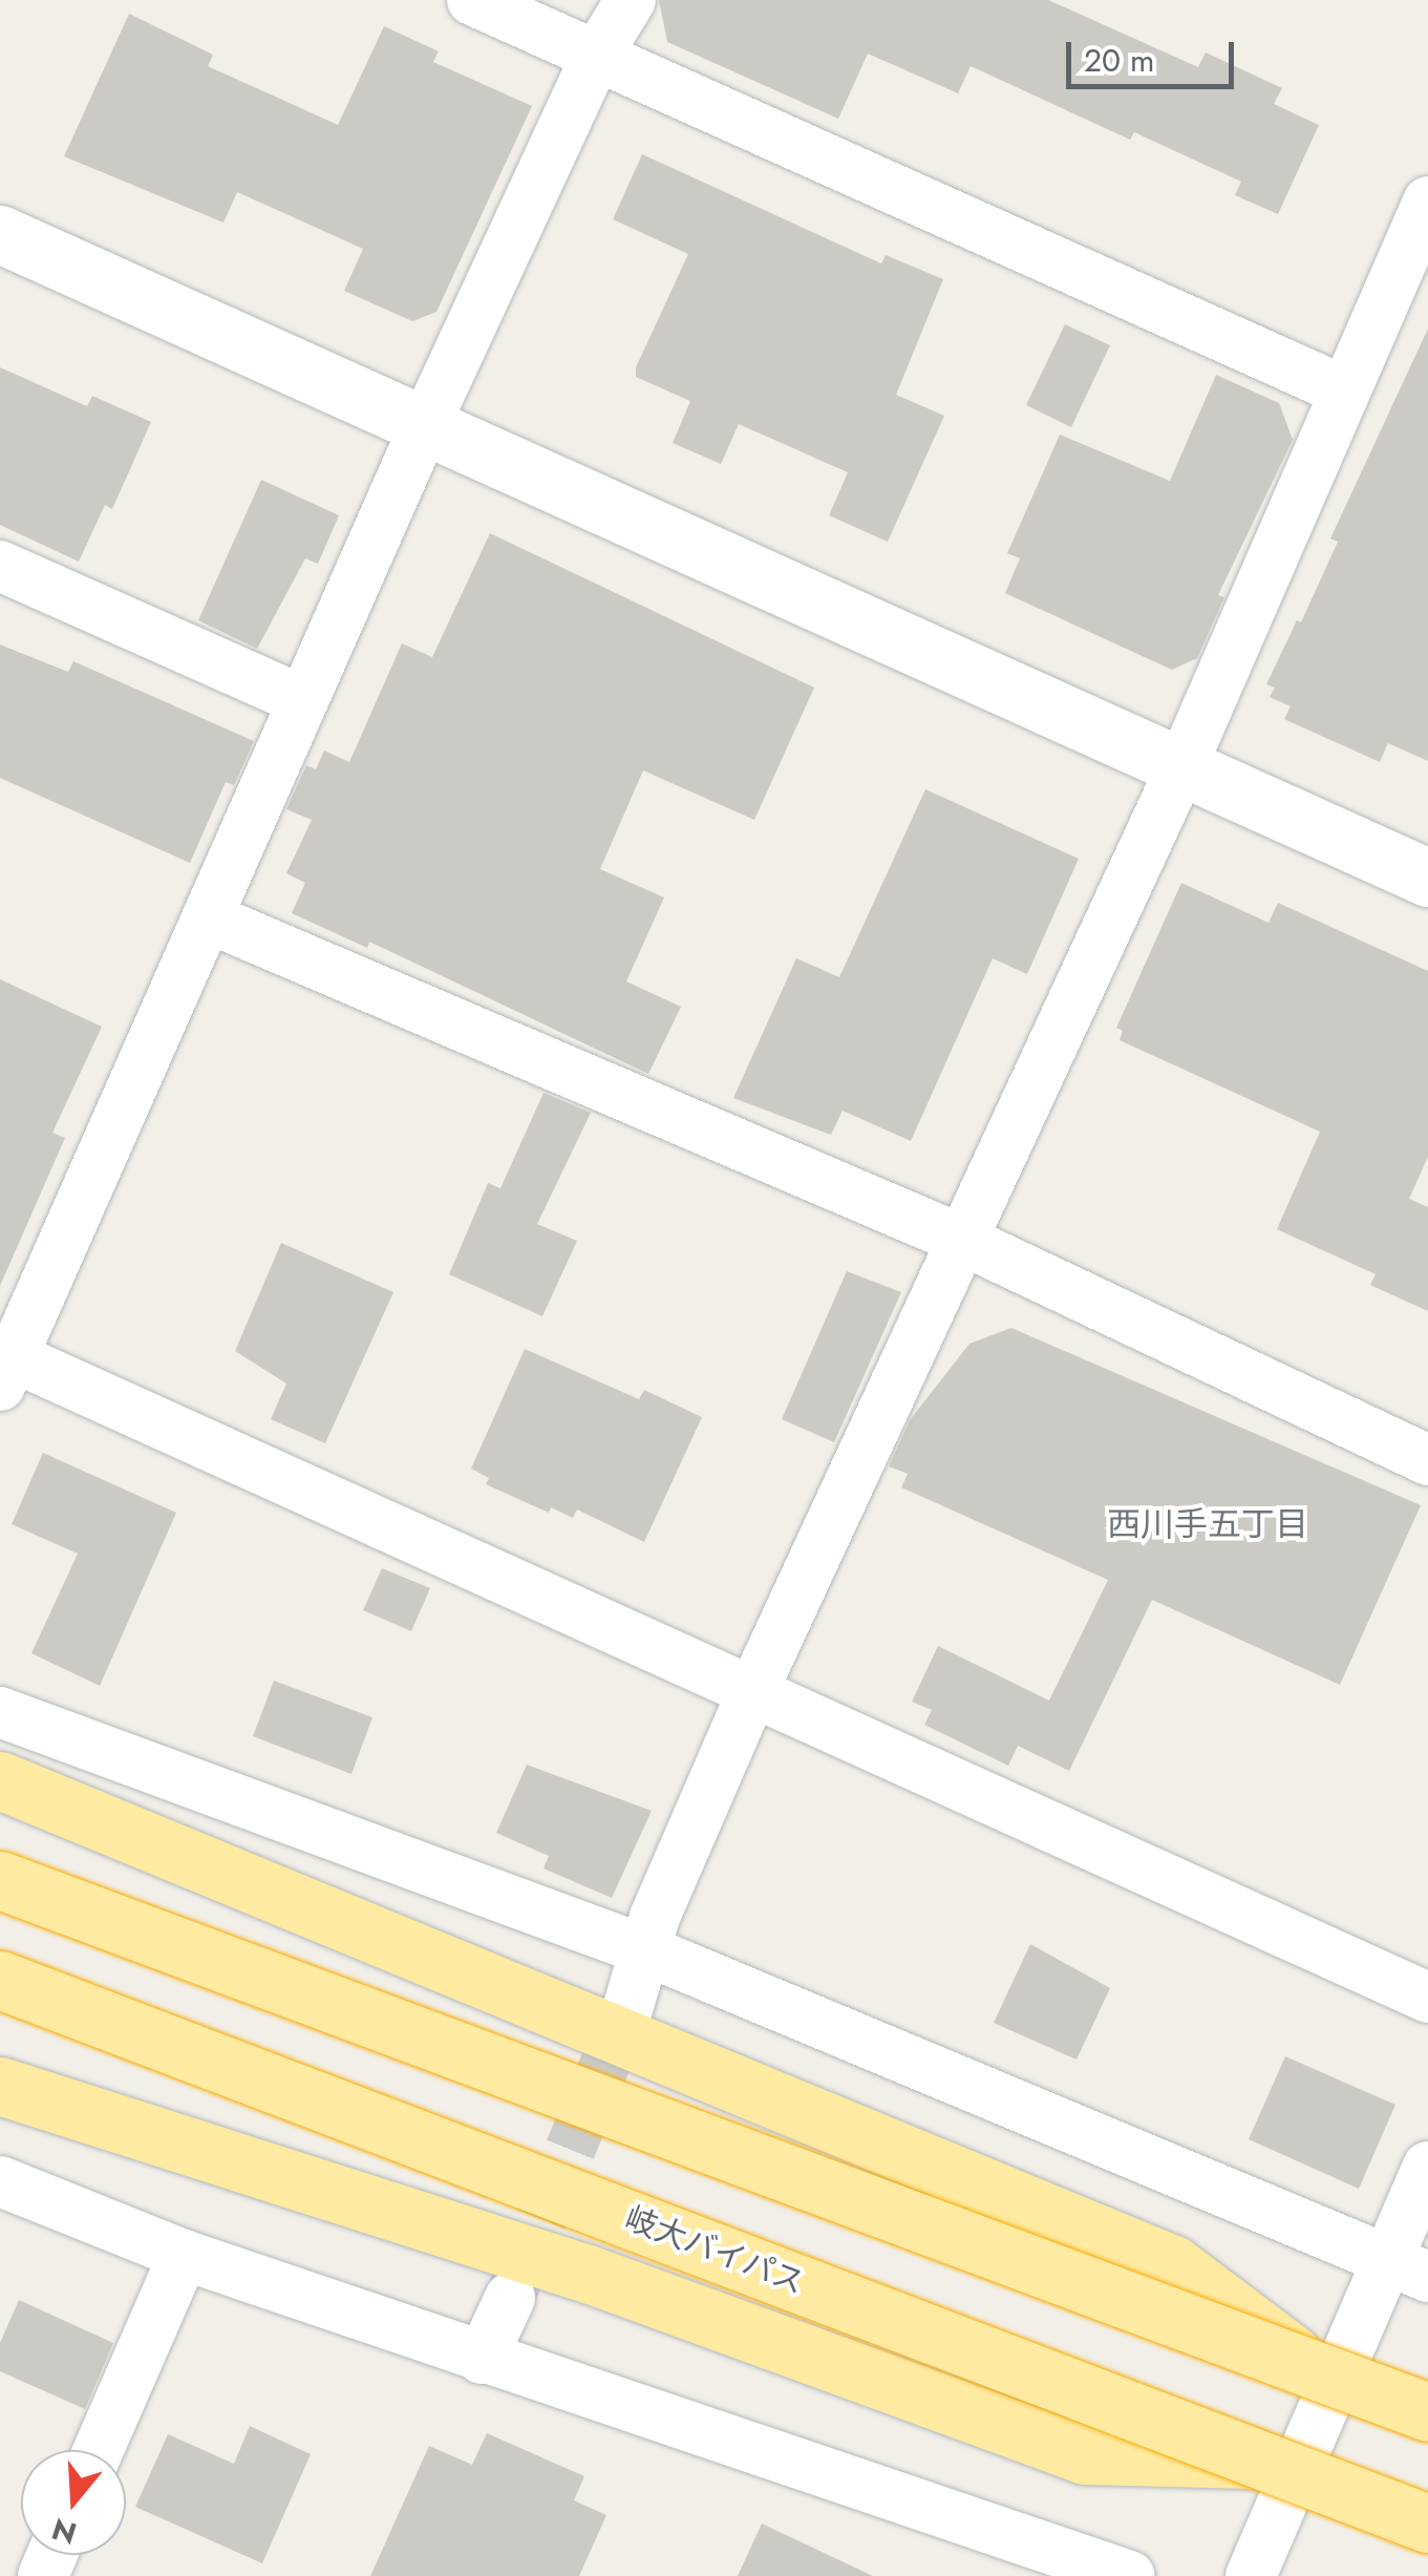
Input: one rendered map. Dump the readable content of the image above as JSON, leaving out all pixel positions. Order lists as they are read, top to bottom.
{
  "streets": {
    "highway": ["岐大バイパス"]
  },
  "districts": ["西川手五丁目"],
  "scale_bar": "20 m",
  "north": "bottom"
}
